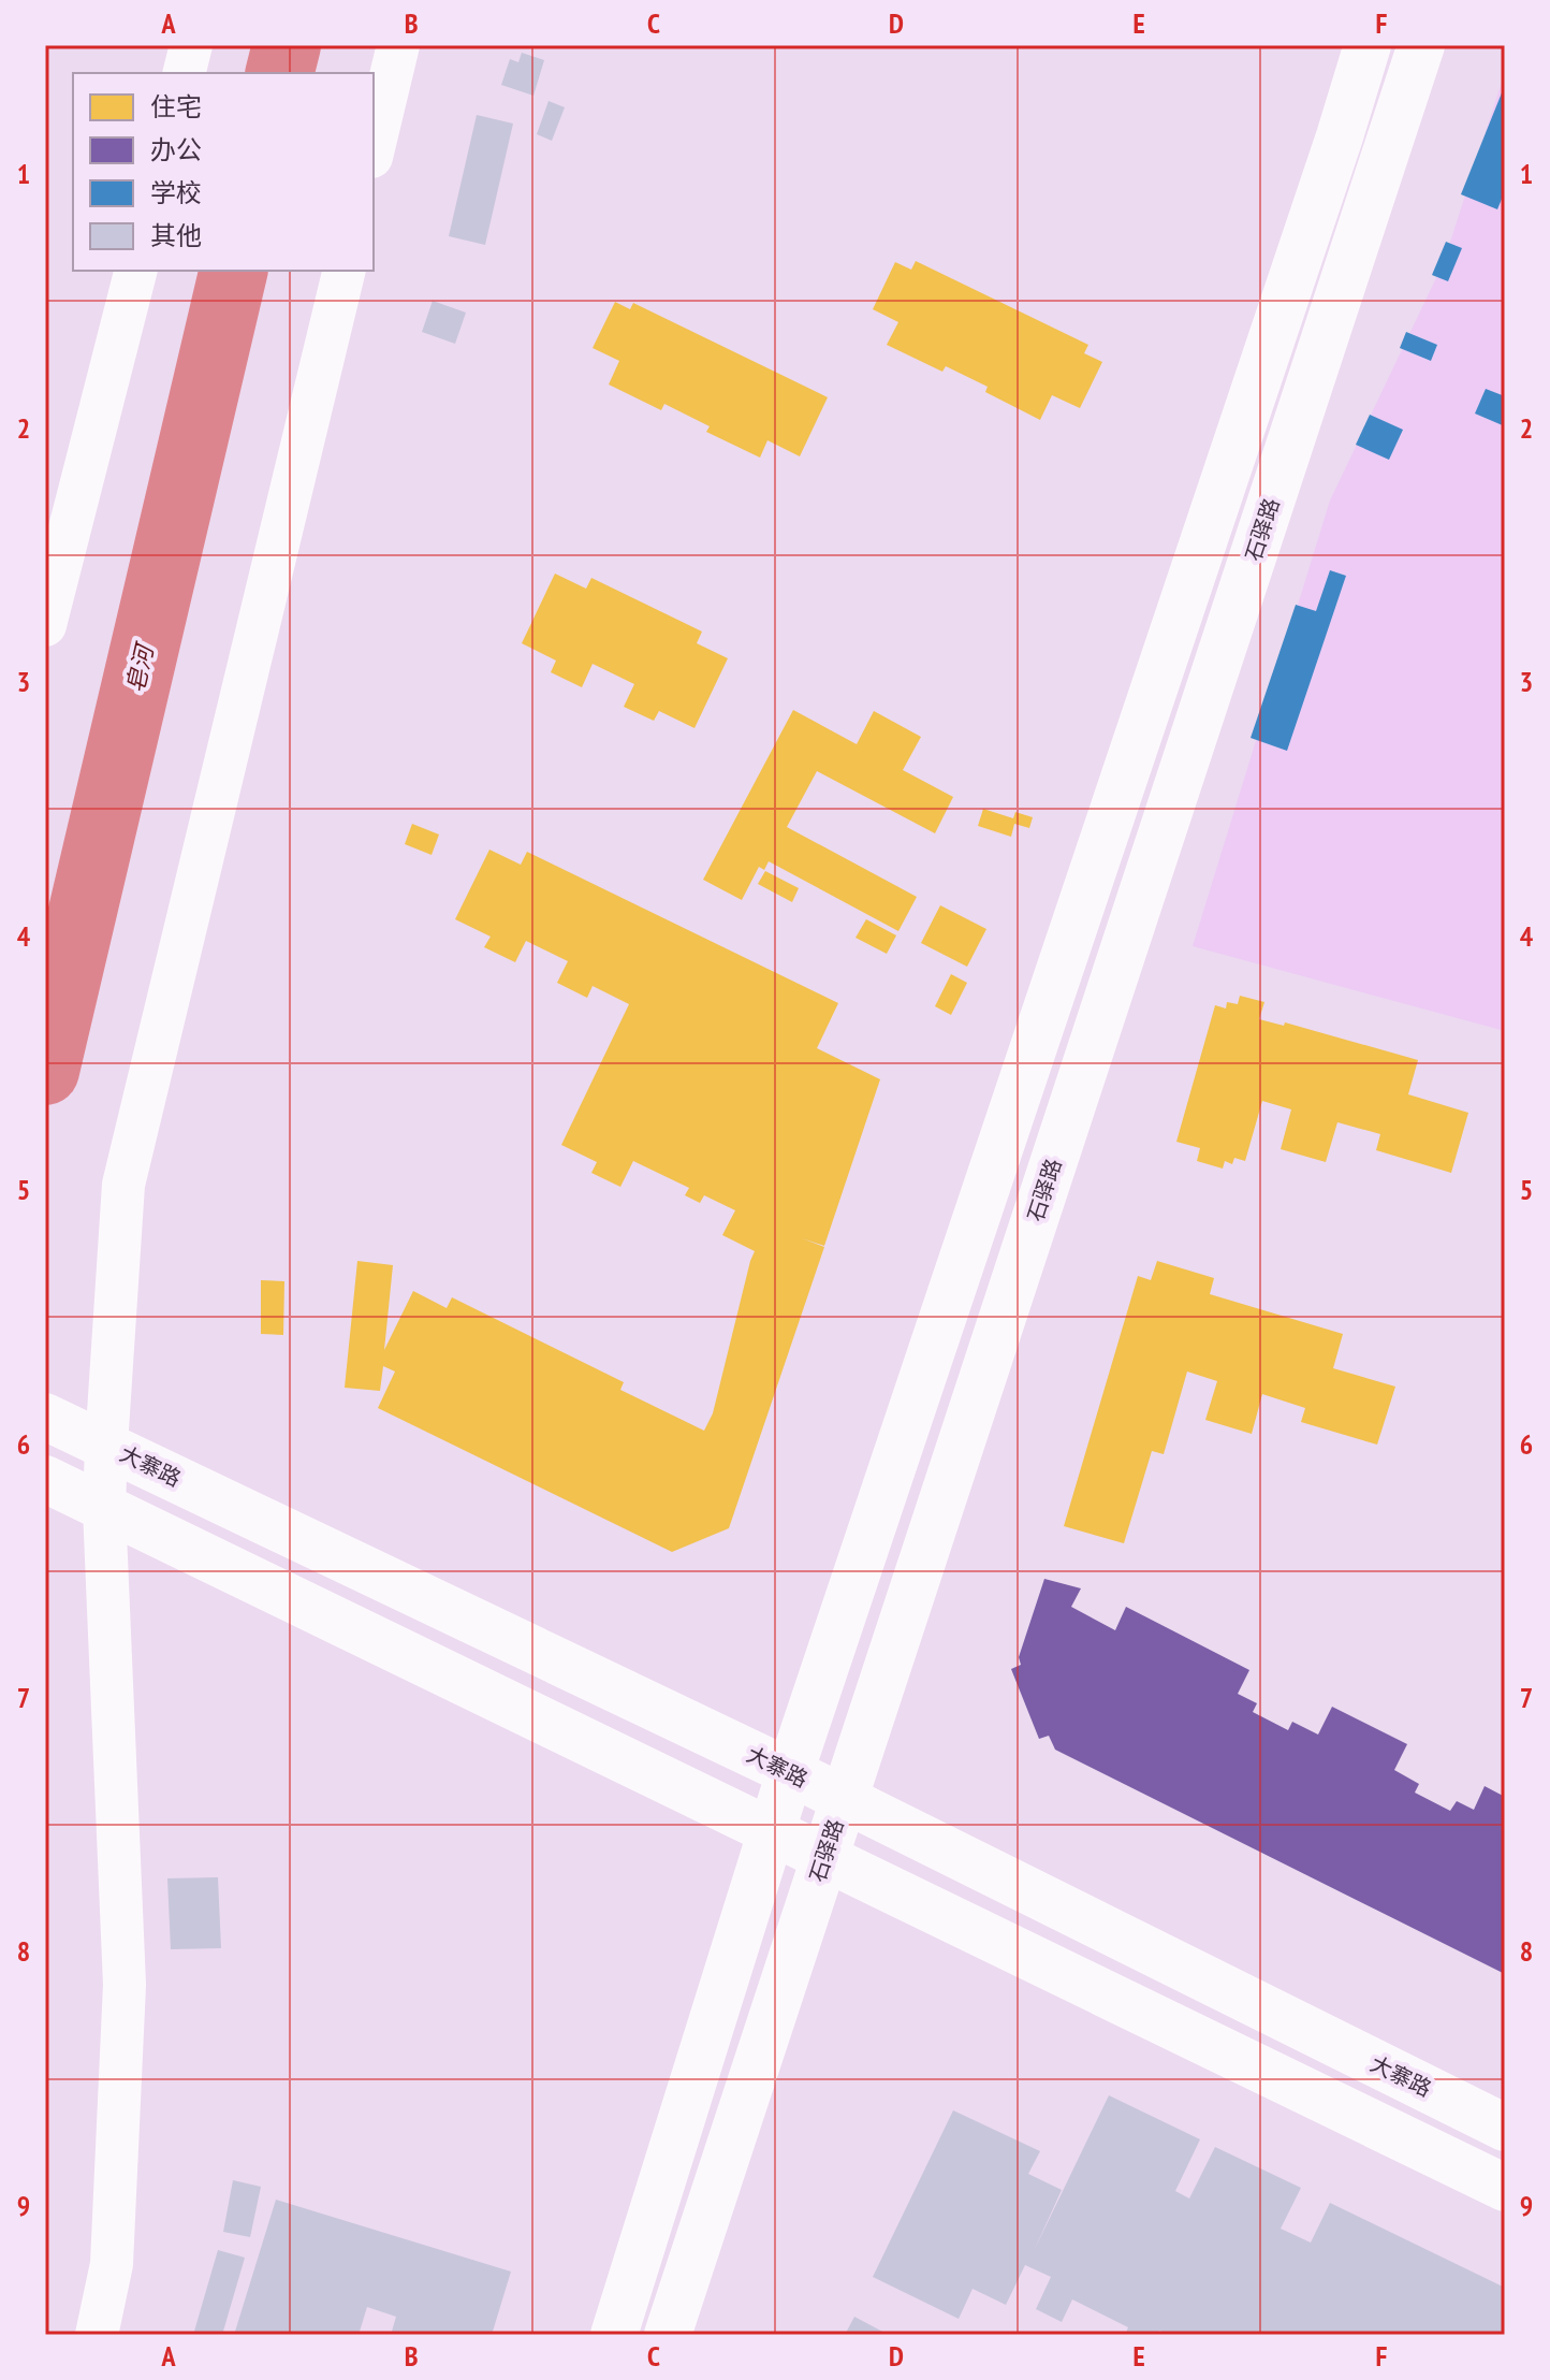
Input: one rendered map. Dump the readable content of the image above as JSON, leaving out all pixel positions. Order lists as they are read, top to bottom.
{
  "streets": {
    "street": ["石驿路", "大寨路"]
  },
  "crossings": [
    ["石驿路", "大寨路"]
  ],
  "water": ["皂河"],
  "legend": [
    "住宅",
    "办公",
    "学校",
    "其他"
  ],
  "grid": {
    "columns": [
      "A",
      "B",
      "C",
      "D",
      "E",
      "F"
    ],
    "rows": [
      "1",
      "2",
      "3",
      "4",
      "5",
      "6",
      "7",
      "8",
      "9"
    ]
  }
}
